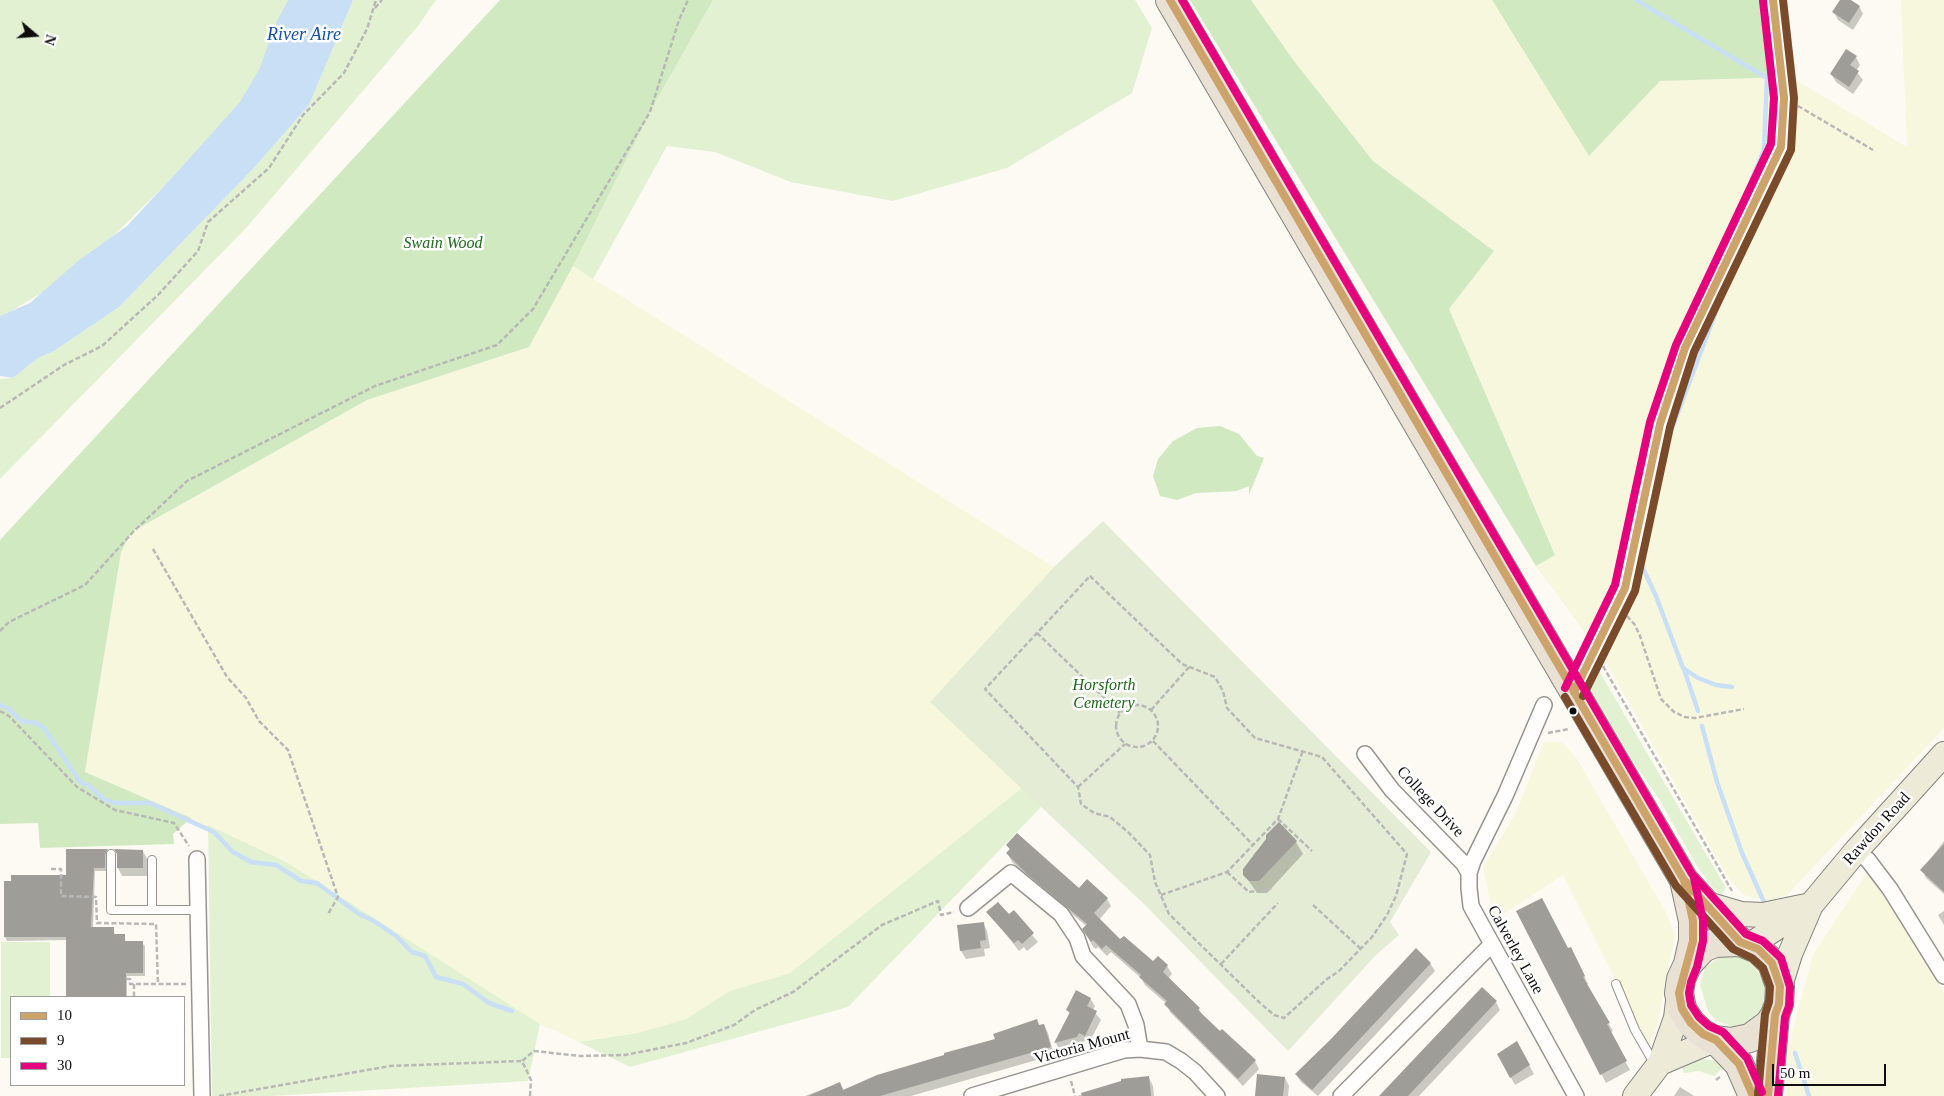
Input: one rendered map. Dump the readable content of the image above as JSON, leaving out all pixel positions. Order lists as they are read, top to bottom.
{
  "streets": {
    "main road": ["Rawdon Road"],
    "street": ["College Drive", "Calverley Lane", "Victoria Mount"]
  },
  "crossings": [
    ["College Drive", "Calverley Lane"]
  ],
  "water": ["River Aire"],
  "parks": ["Swain Wood", "Horsforth Cemetery"],
  "lines": ["transit line 10", "transit line 9", "transit line 30"],
  "legend": ["10", "9", "30"],
  "scale_bar": "50 m",
  "north": "right"
}
